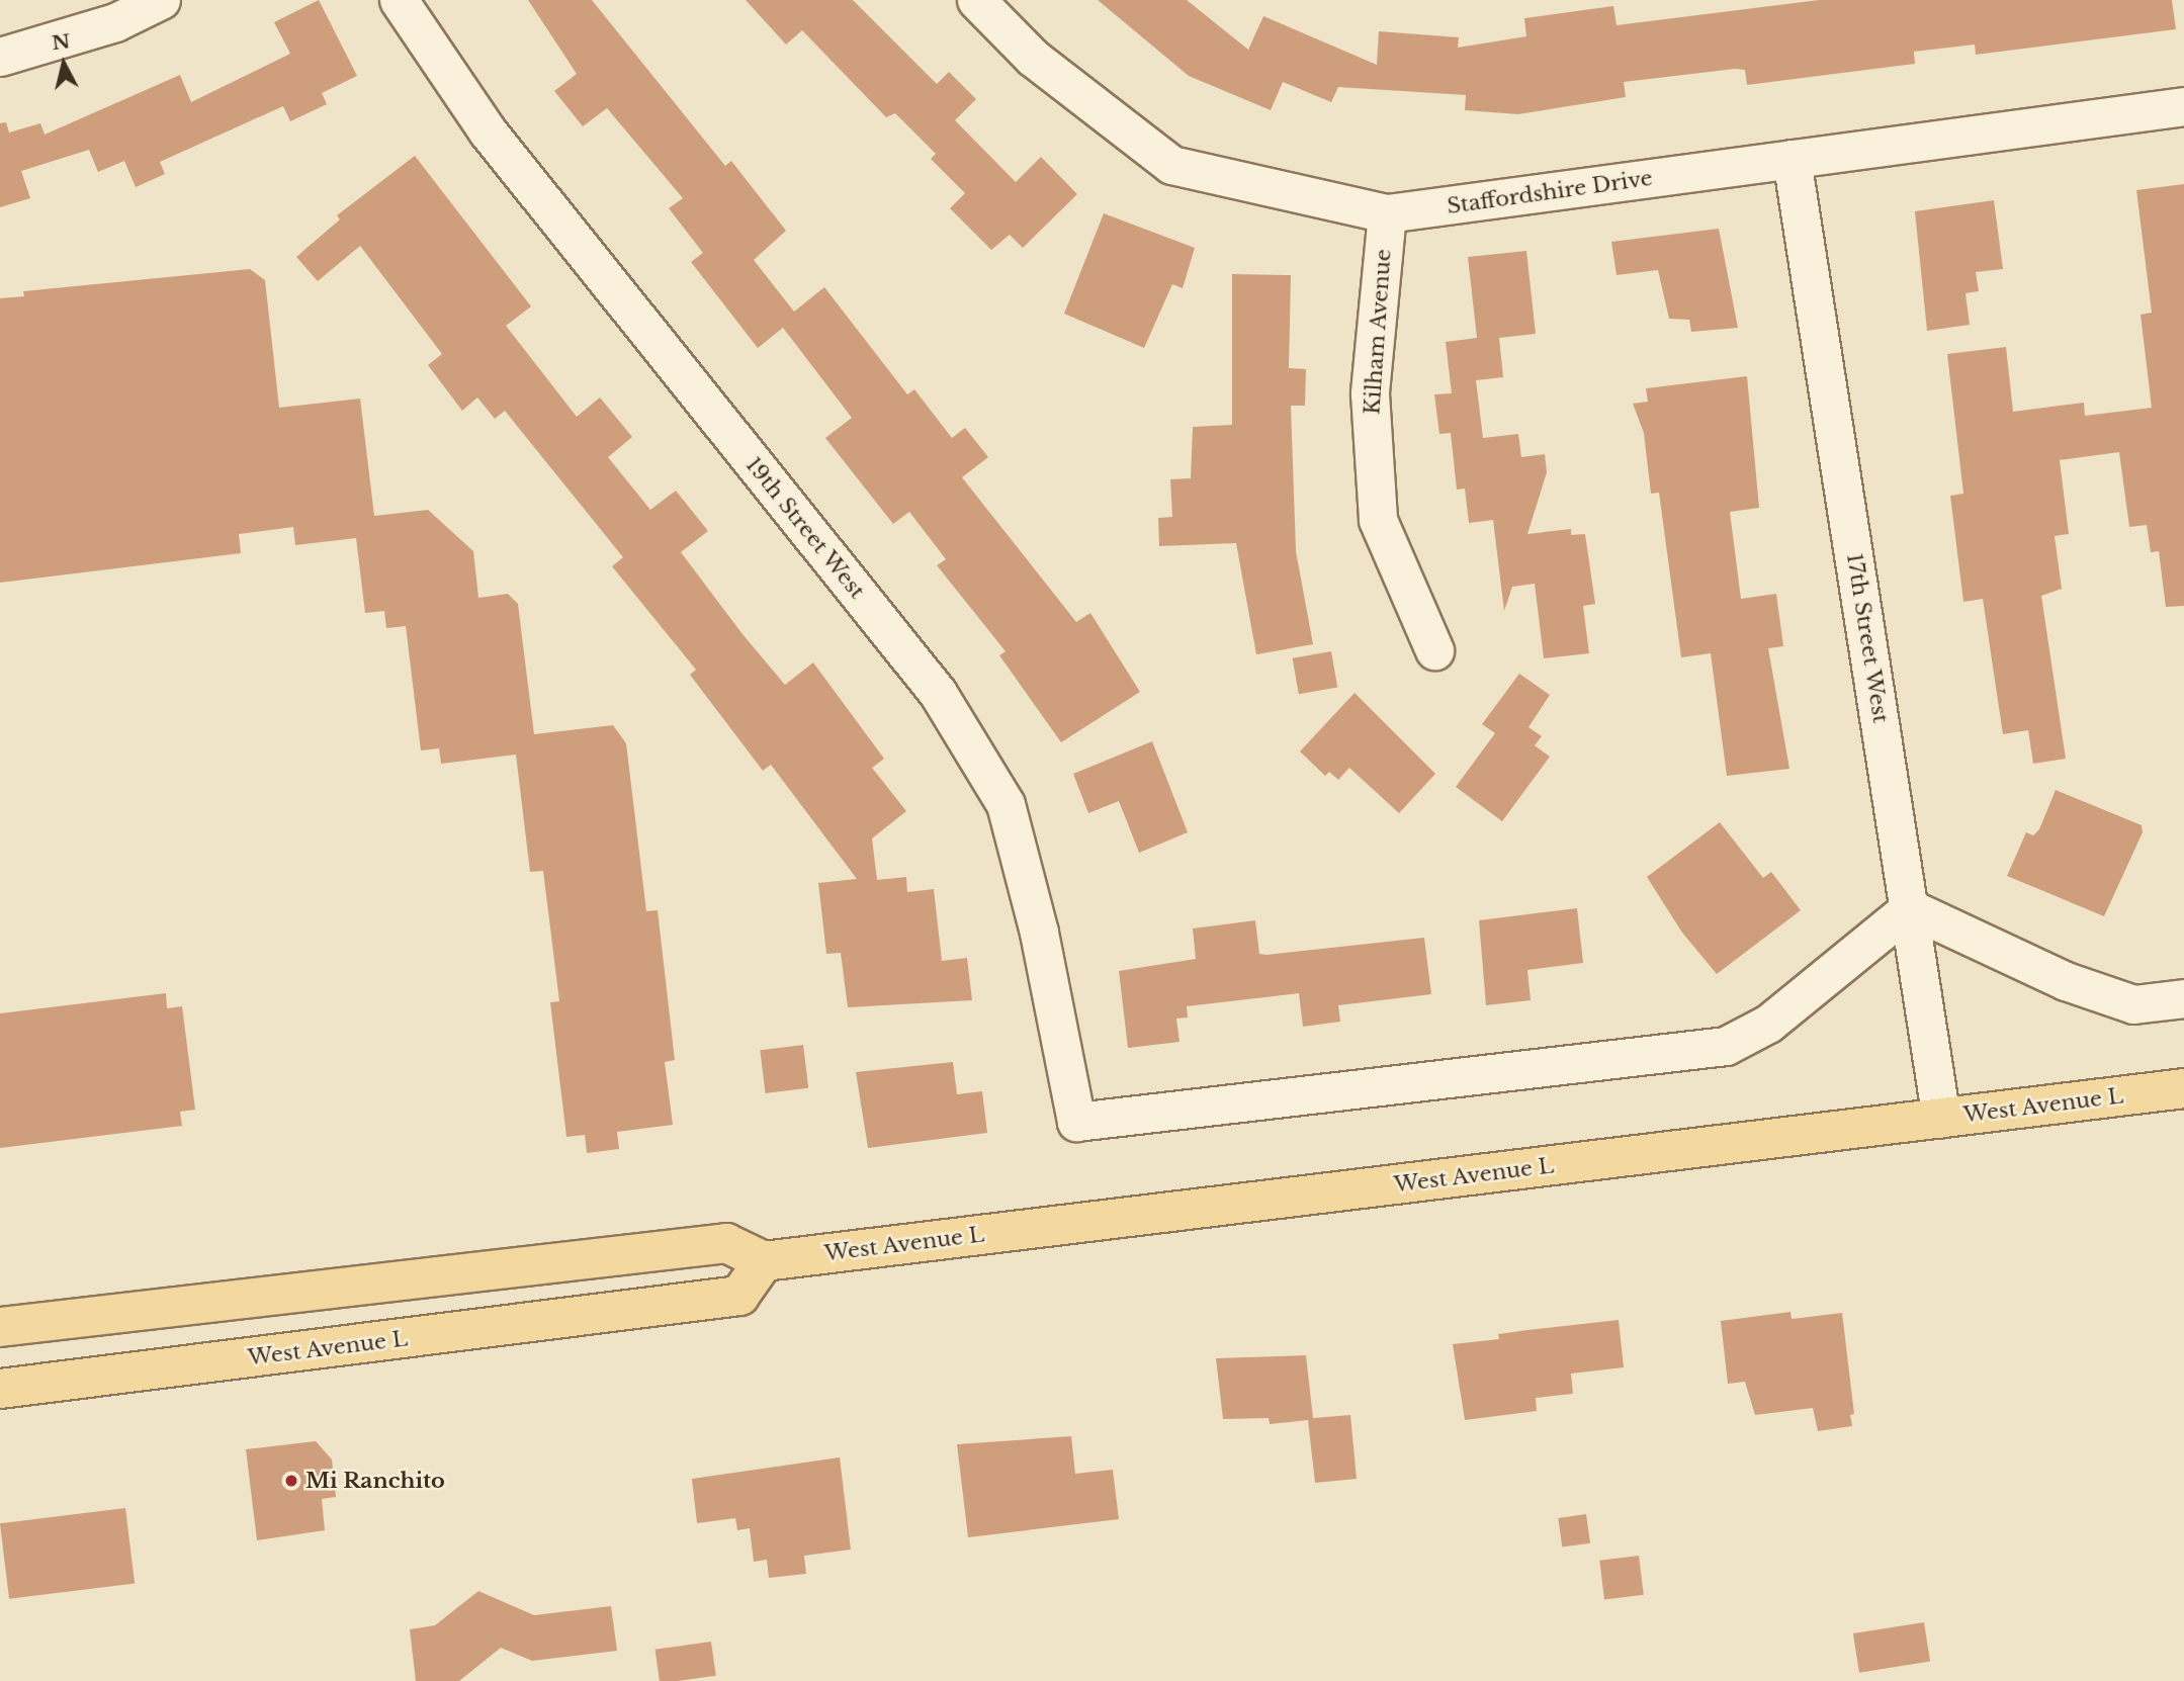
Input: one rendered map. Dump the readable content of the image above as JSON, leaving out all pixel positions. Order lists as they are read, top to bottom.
{
  "streets": {
    "main road": ["West Avenue L"],
    "street": [
      "Staffordshire Drive",
      "Kilham Avenue",
      "19th Street West",
      "17th Street West"
    ]
  },
  "crossings": [
    ["Staffordshire Drive", "Kilham Avenue"],
    ["Staffordshire Drive", "17th Street West"],
    ["19th Street West", "17th Street West"],
    ["17th Street West", "West Avenue L"]
  ],
  "places": ["Mi Ranchito"],
  "north": "top"
}
